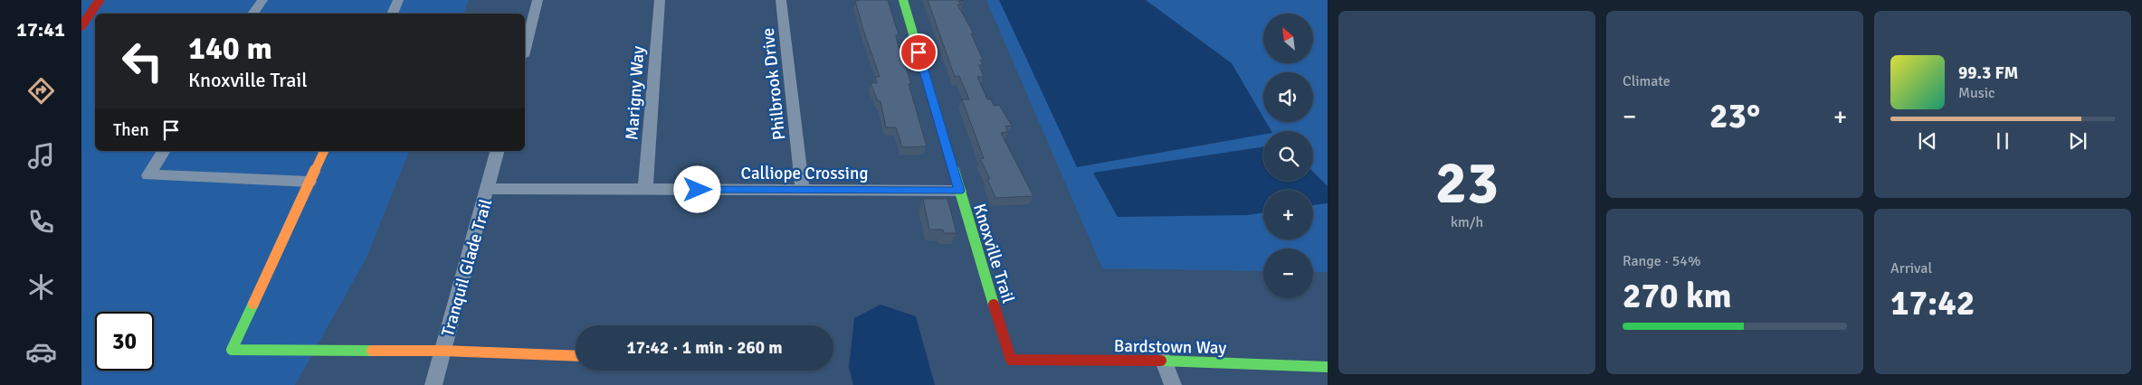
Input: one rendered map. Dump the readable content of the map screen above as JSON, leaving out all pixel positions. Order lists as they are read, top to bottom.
{
  "streets": {
    "street": [
      "Philbrook Drive",
      "Marigny Way",
      "Calliope Crossing",
      "Knoxville Trail",
      "Tranquil Glade Trail",
      "Bardstown Way"
    ]
  },
  "crossings": [
    ["Philbrook Drive", "Calliope Crossing"],
    ["Marigny Way", "Calliope Crossing"],
    ["Calliope Crossing", "Knoxville Trail"],
    ["Calliope Crossing", "Tranquil Glade Trail"],
    ["Knoxville Trail", "Bardstown Way"]
  ],
  "north": "top left",
  "page": {
    "tabs": "17:41",
    "tile": [
      ["23", "km/h"],
      "Climate",
      ["Range · 54%", "270 km"],
      ["Arrival", "17:42"]
    ],
    "map_buttons": ["+", "−"],
    "turn": ["140 m", "Knoxville Trail"],
    "song": ["99.3 FM", "Music"],
    "heat": ["−", "23°", "+"],
    "then": "Then",
    "limit": "30",
    "trip": "17:42 · 1 min · 260 m"
  }
}
